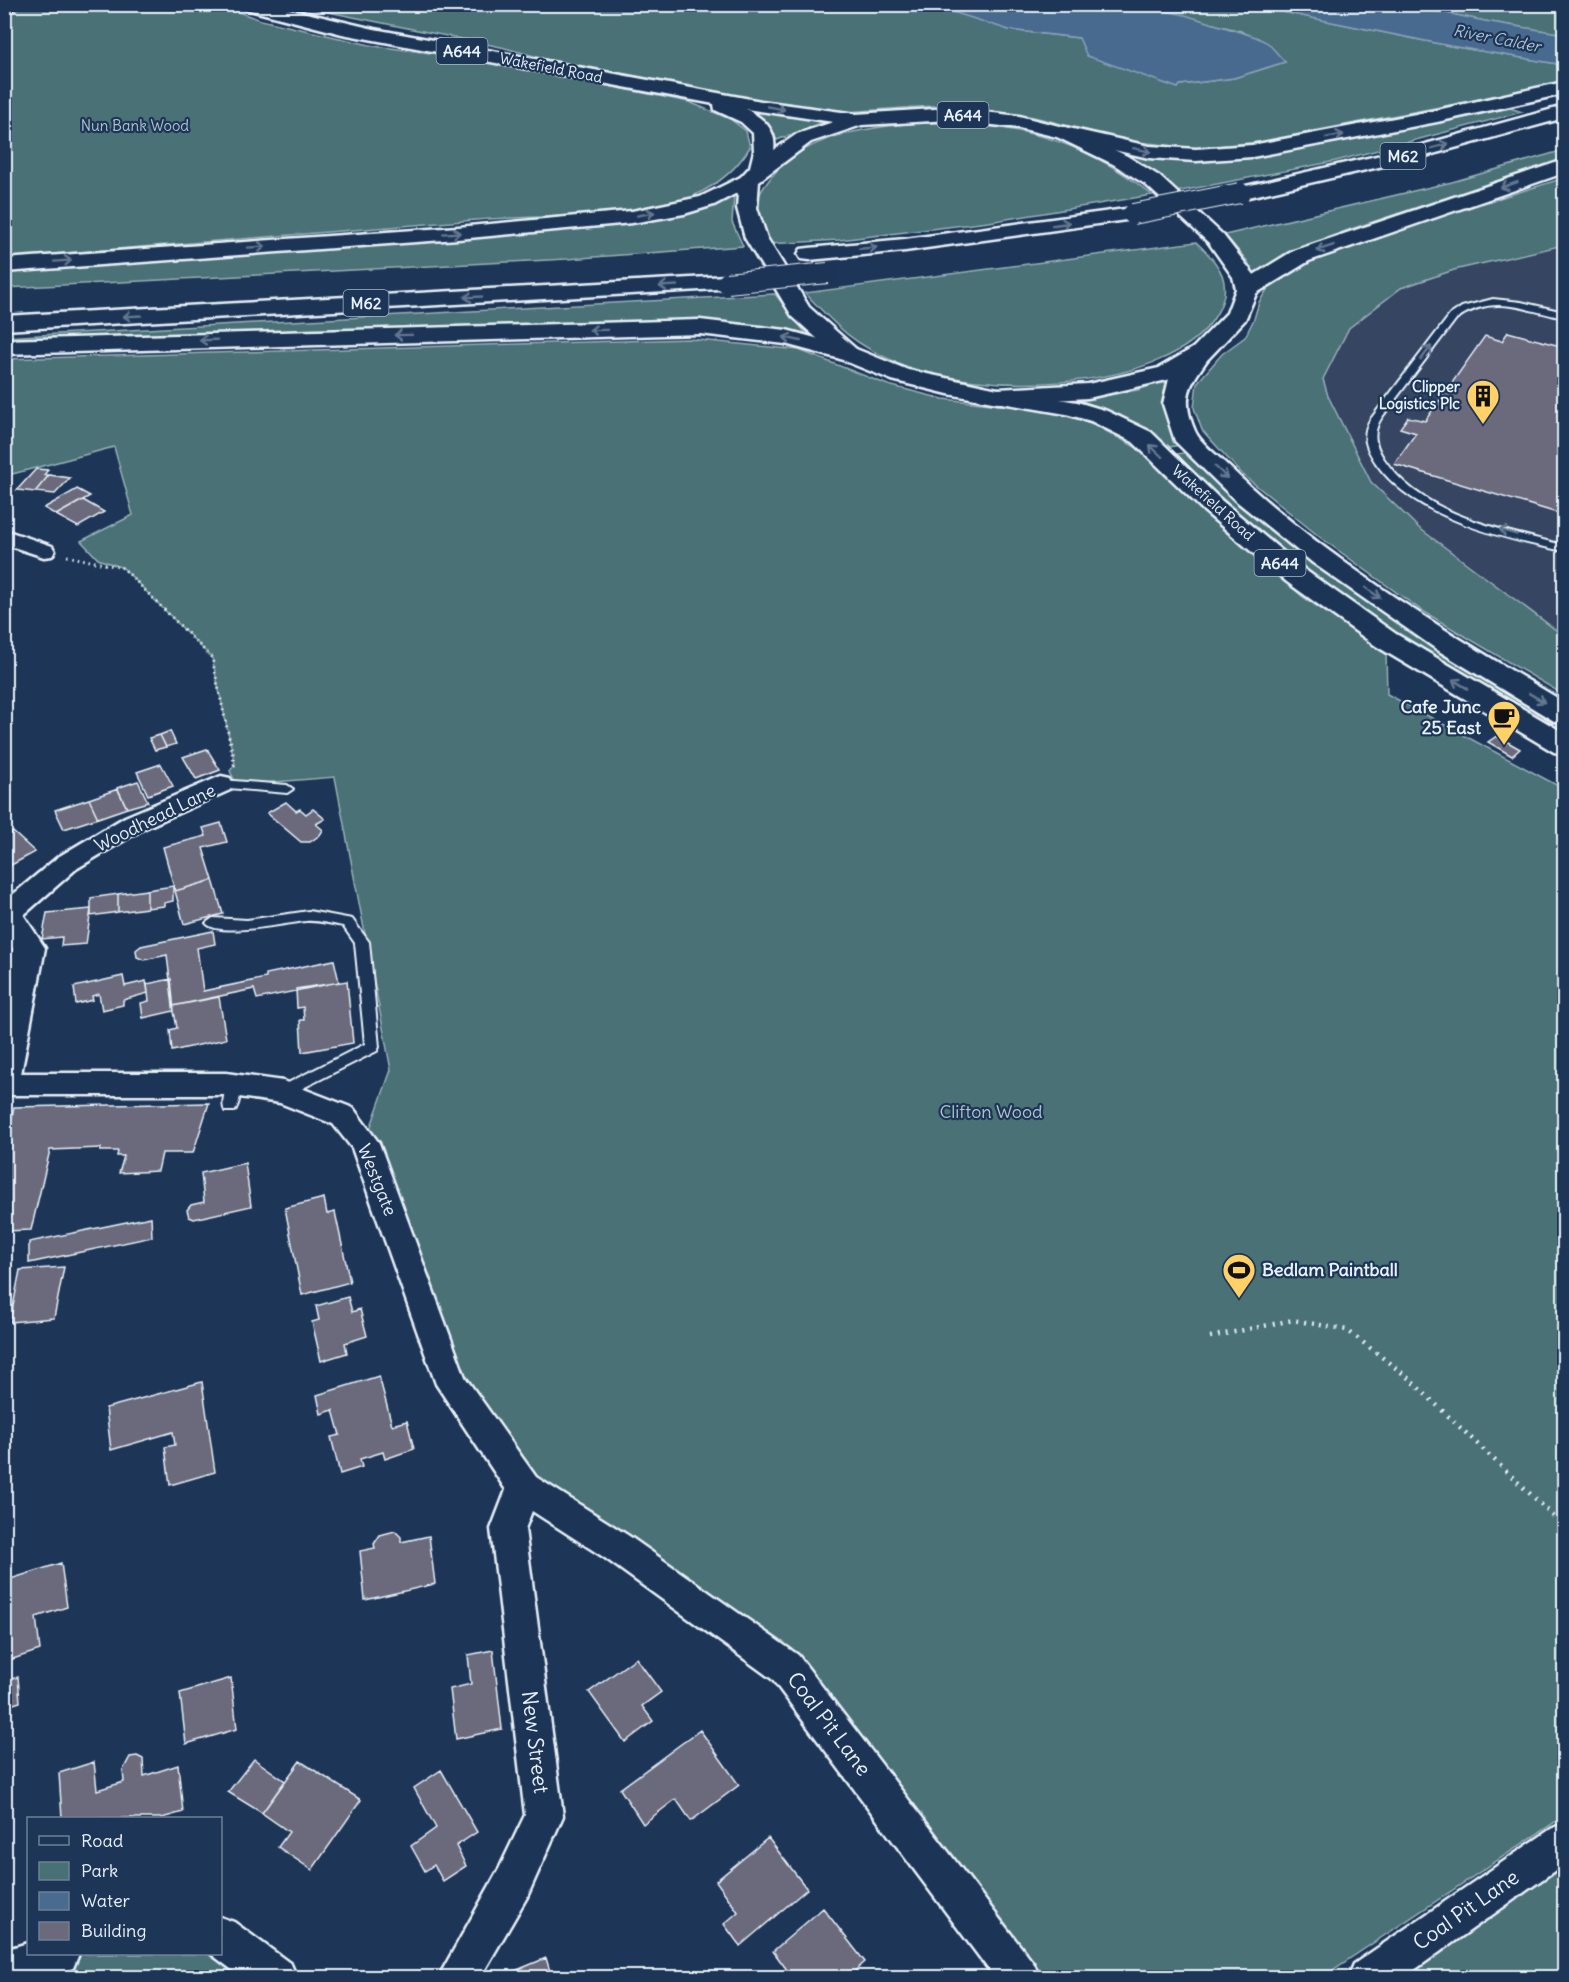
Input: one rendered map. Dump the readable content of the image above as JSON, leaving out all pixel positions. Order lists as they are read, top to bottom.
{
  "streets": {
    "main road": ["A644", "Wakefield Road", "M62"],
    "street": [
      "Woodhead Lane",
      "Westgate",
      "Coal Pit Lane",
      "New Street"
    ]
  },
  "crossings": [
    ["A644", "Wakefield Road"],
    ["Westgate", "Coal Pit Lane"],
    ["Westgate", "New Street"],
    ["Coal Pit Lane", "New Street"]
  ],
  "water": ["River Calder"],
  "parks": ["Nun Bank Wood", "Clifton Wood"],
  "places": {
    "building": ["Clipper Logistics Plc"],
    "cafe": ["Cafe Junc 25 East"],
    "sports": ["Bedlam Paintball"]
  },
  "legend": [
    "Road",
    "Park",
    "Water",
    "Building"
  ]
}
